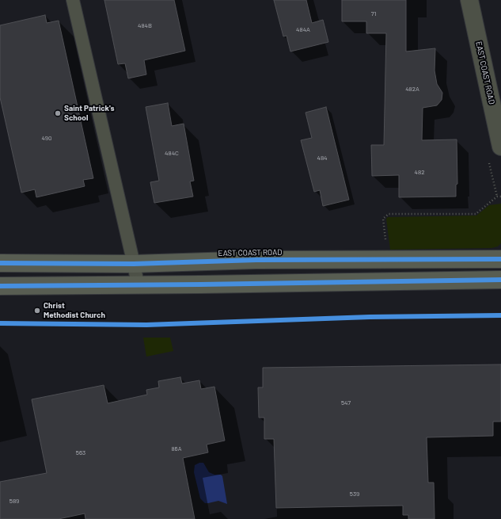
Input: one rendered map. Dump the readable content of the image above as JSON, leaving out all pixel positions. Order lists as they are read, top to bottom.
{
  "streets": {
    "main road": ["EAST COAST ROAD"]
  },
  "places": ["Saint Patrick's School", "Christ Methodist Church"],
  "house_numbers": [
    "71",
    "484B",
    "484A",
    "482A",
    "490",
    "484C",
    "484",
    "482",
    "547",
    "86A",
    "563",
    "539",
    "589"
  ]
}
